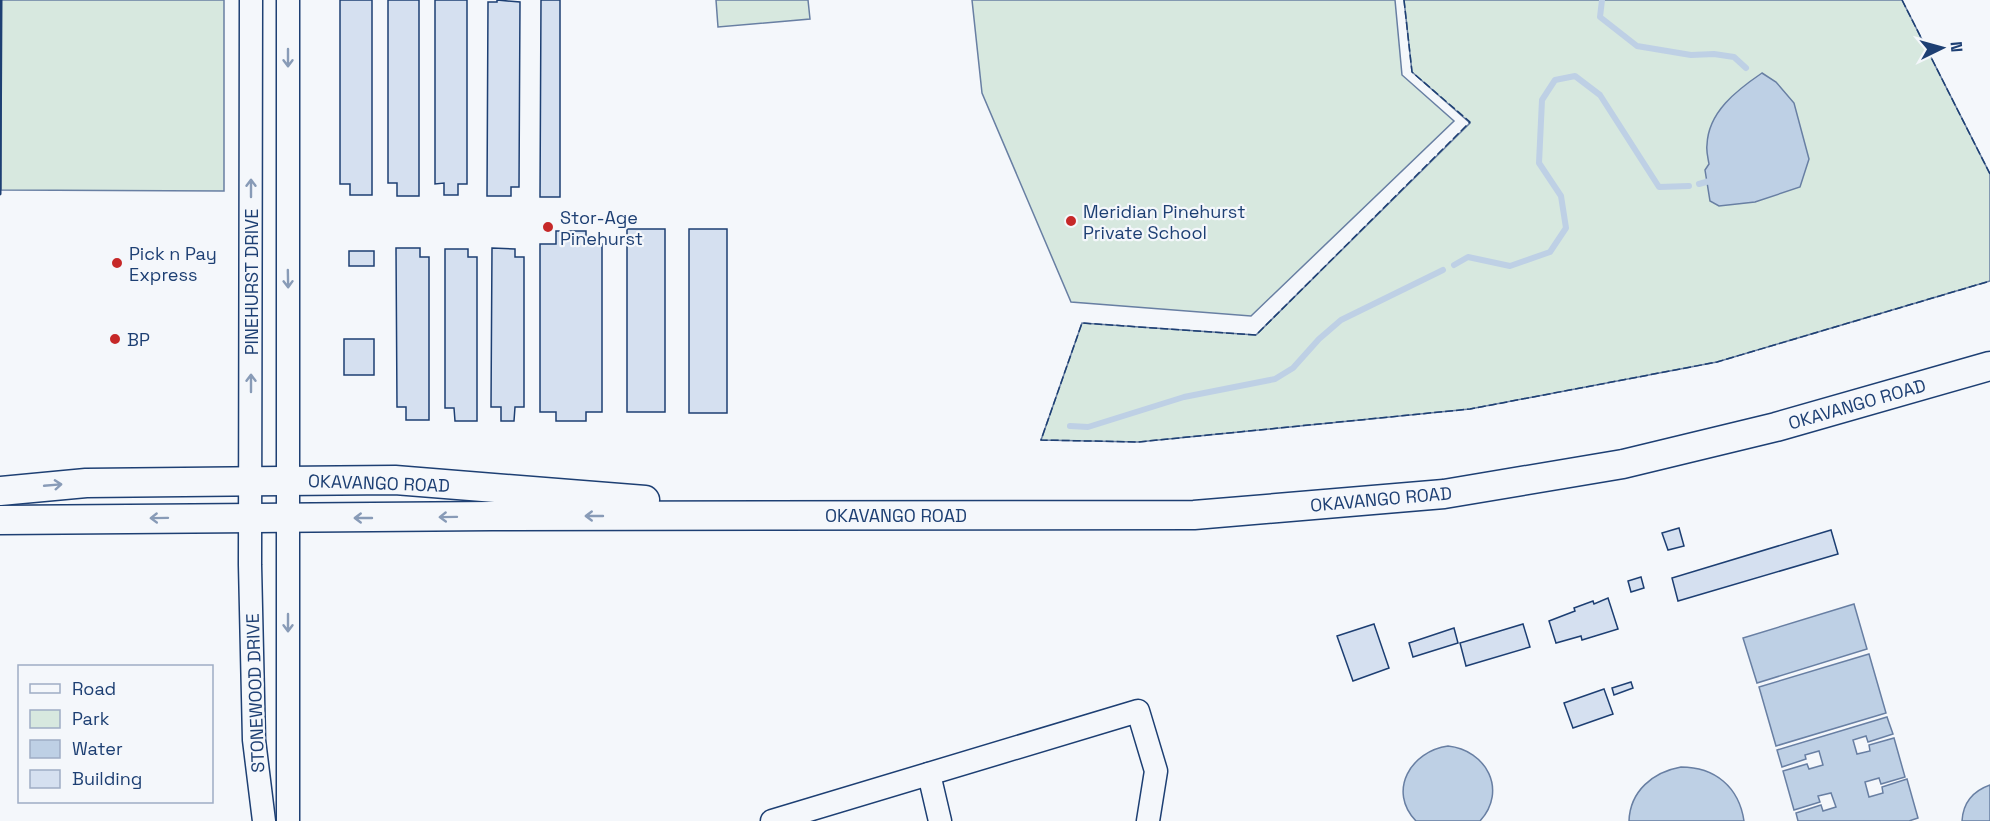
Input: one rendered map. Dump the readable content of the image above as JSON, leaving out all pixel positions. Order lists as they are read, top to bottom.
{
  "streets": {
    "main road": ["OKAVANGO ROAD"],
    "street": ["PINEHURST DRIVE", "STONEWOOD DRIVE"]
  },
  "crossings": [
    ["PINEHURST DRIVE", "OKAVANGO ROAD"],
    ["PINEHURST DRIVE", "STONEWOOD DRIVE"]
  ],
  "places": [
    "Meridian Pinehurst Private School",
    "Stor-Age Pinehurst",
    "Pick n Pay Express",
    "BP"
  ],
  "legend": [
    "Road",
    "Park",
    "Water",
    "Building"
  ],
  "north": "right"
}
